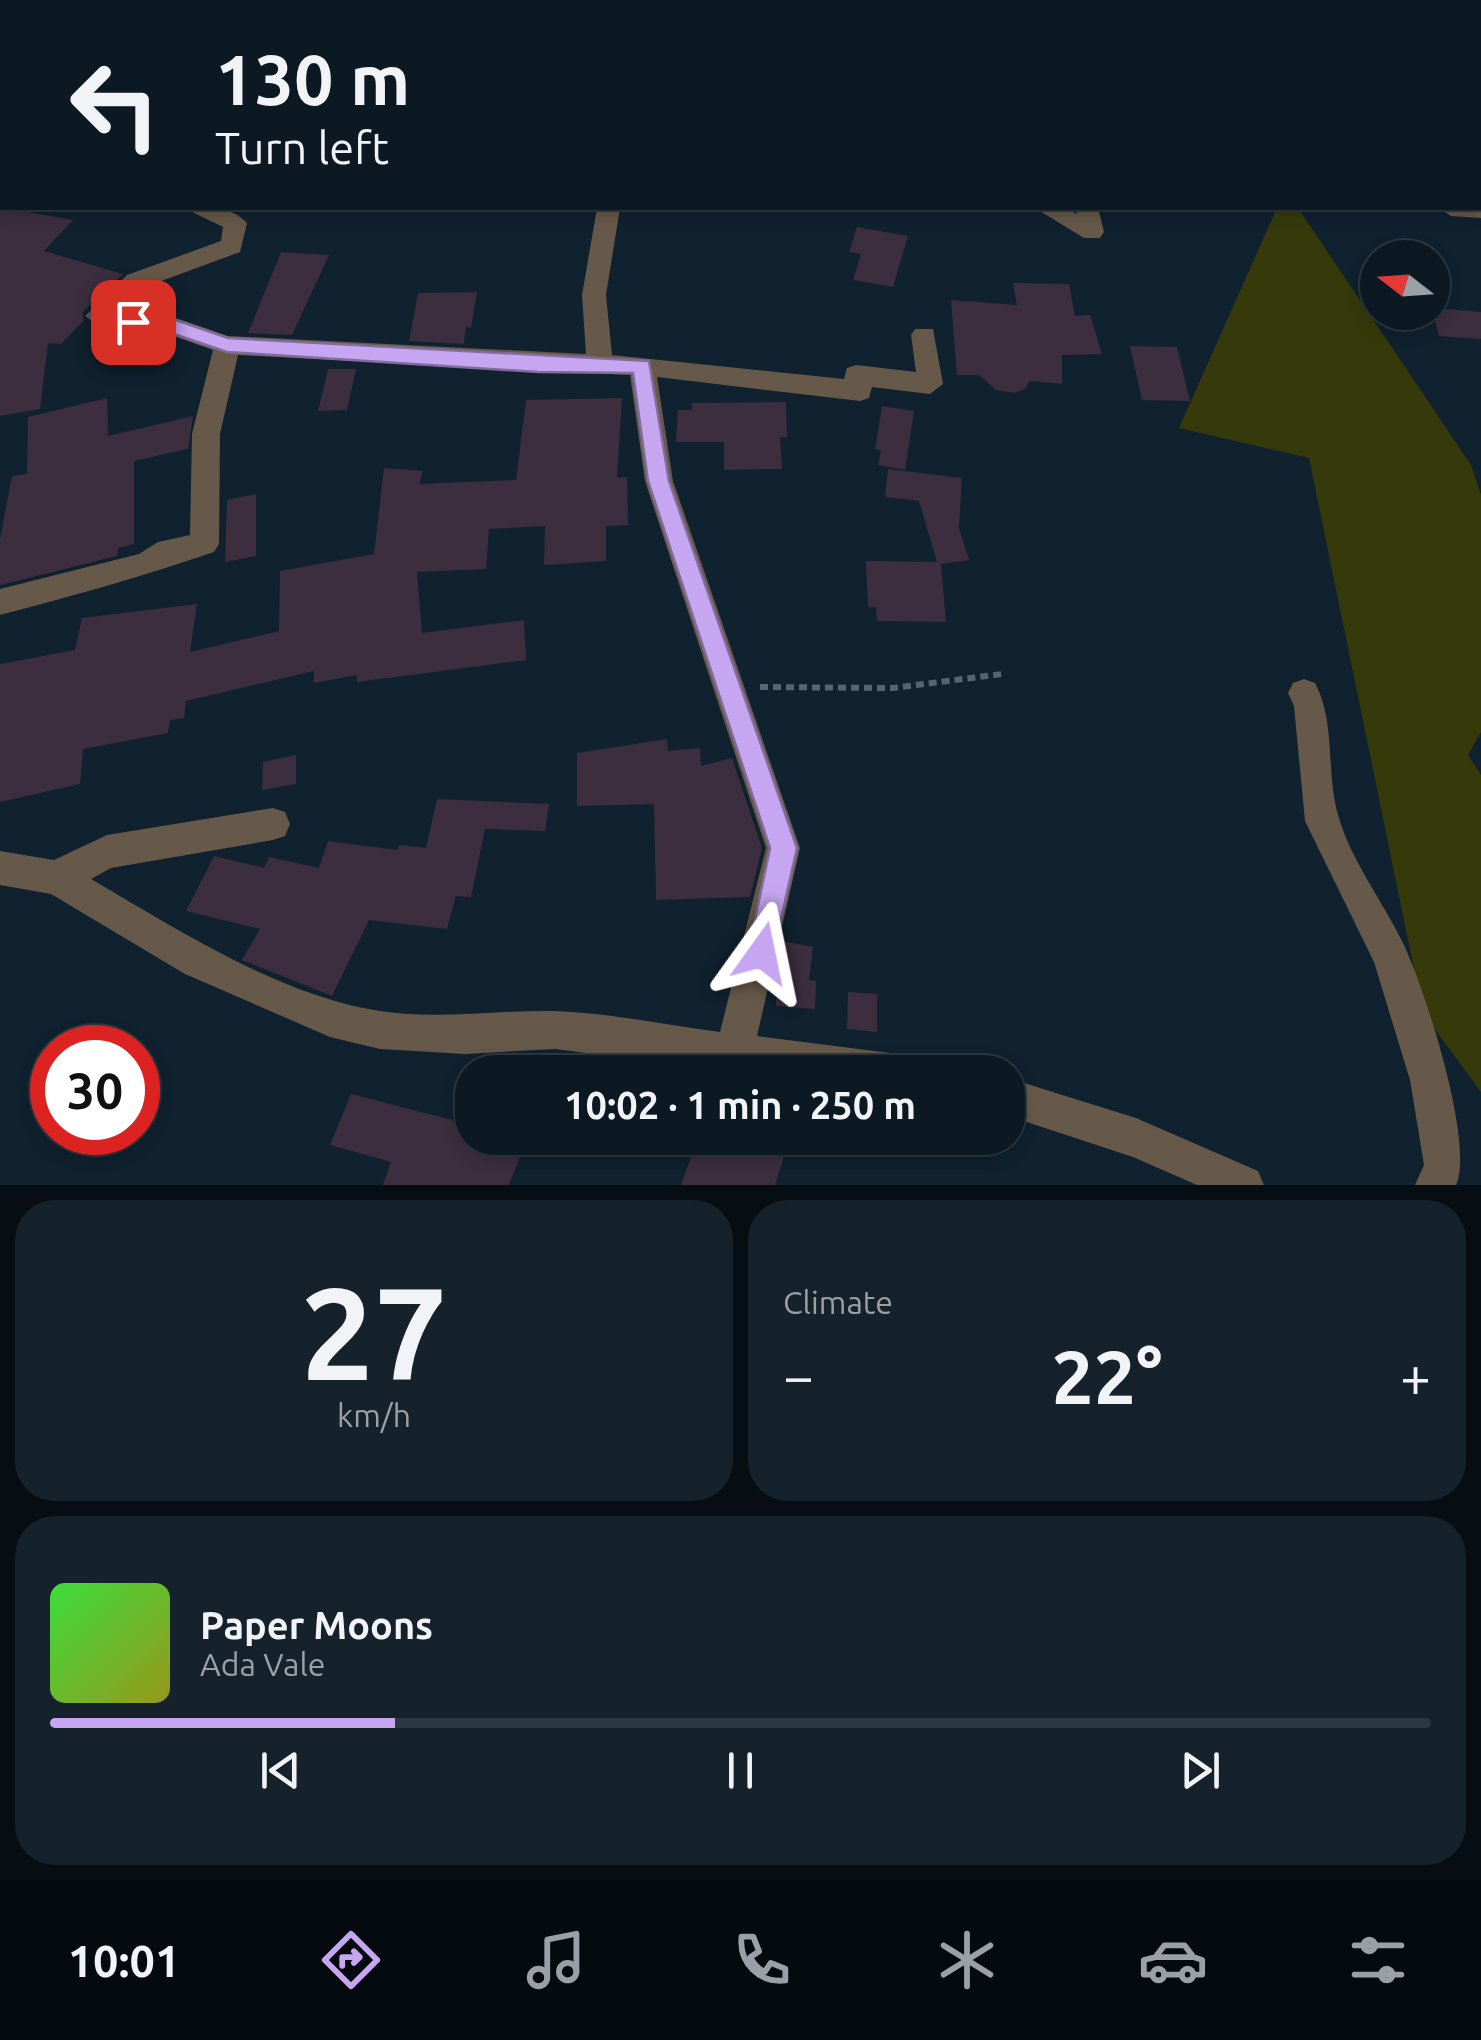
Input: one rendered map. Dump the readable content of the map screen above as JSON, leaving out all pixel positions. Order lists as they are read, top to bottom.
{
  "north": "left",
  "page": {
    "turn": ["130 m", "Turn left"],
    "limit": "30",
    "trip": "10:02 · 1 min · 250 m",
    "tile": [
      ["27", "km/h"],
      "Climate"
    ],
    "heat": ["−", "22°", "+"],
    "song": ["Paper Moons", "Ada Vale"],
    "tabs": "10:01"
  }
}
